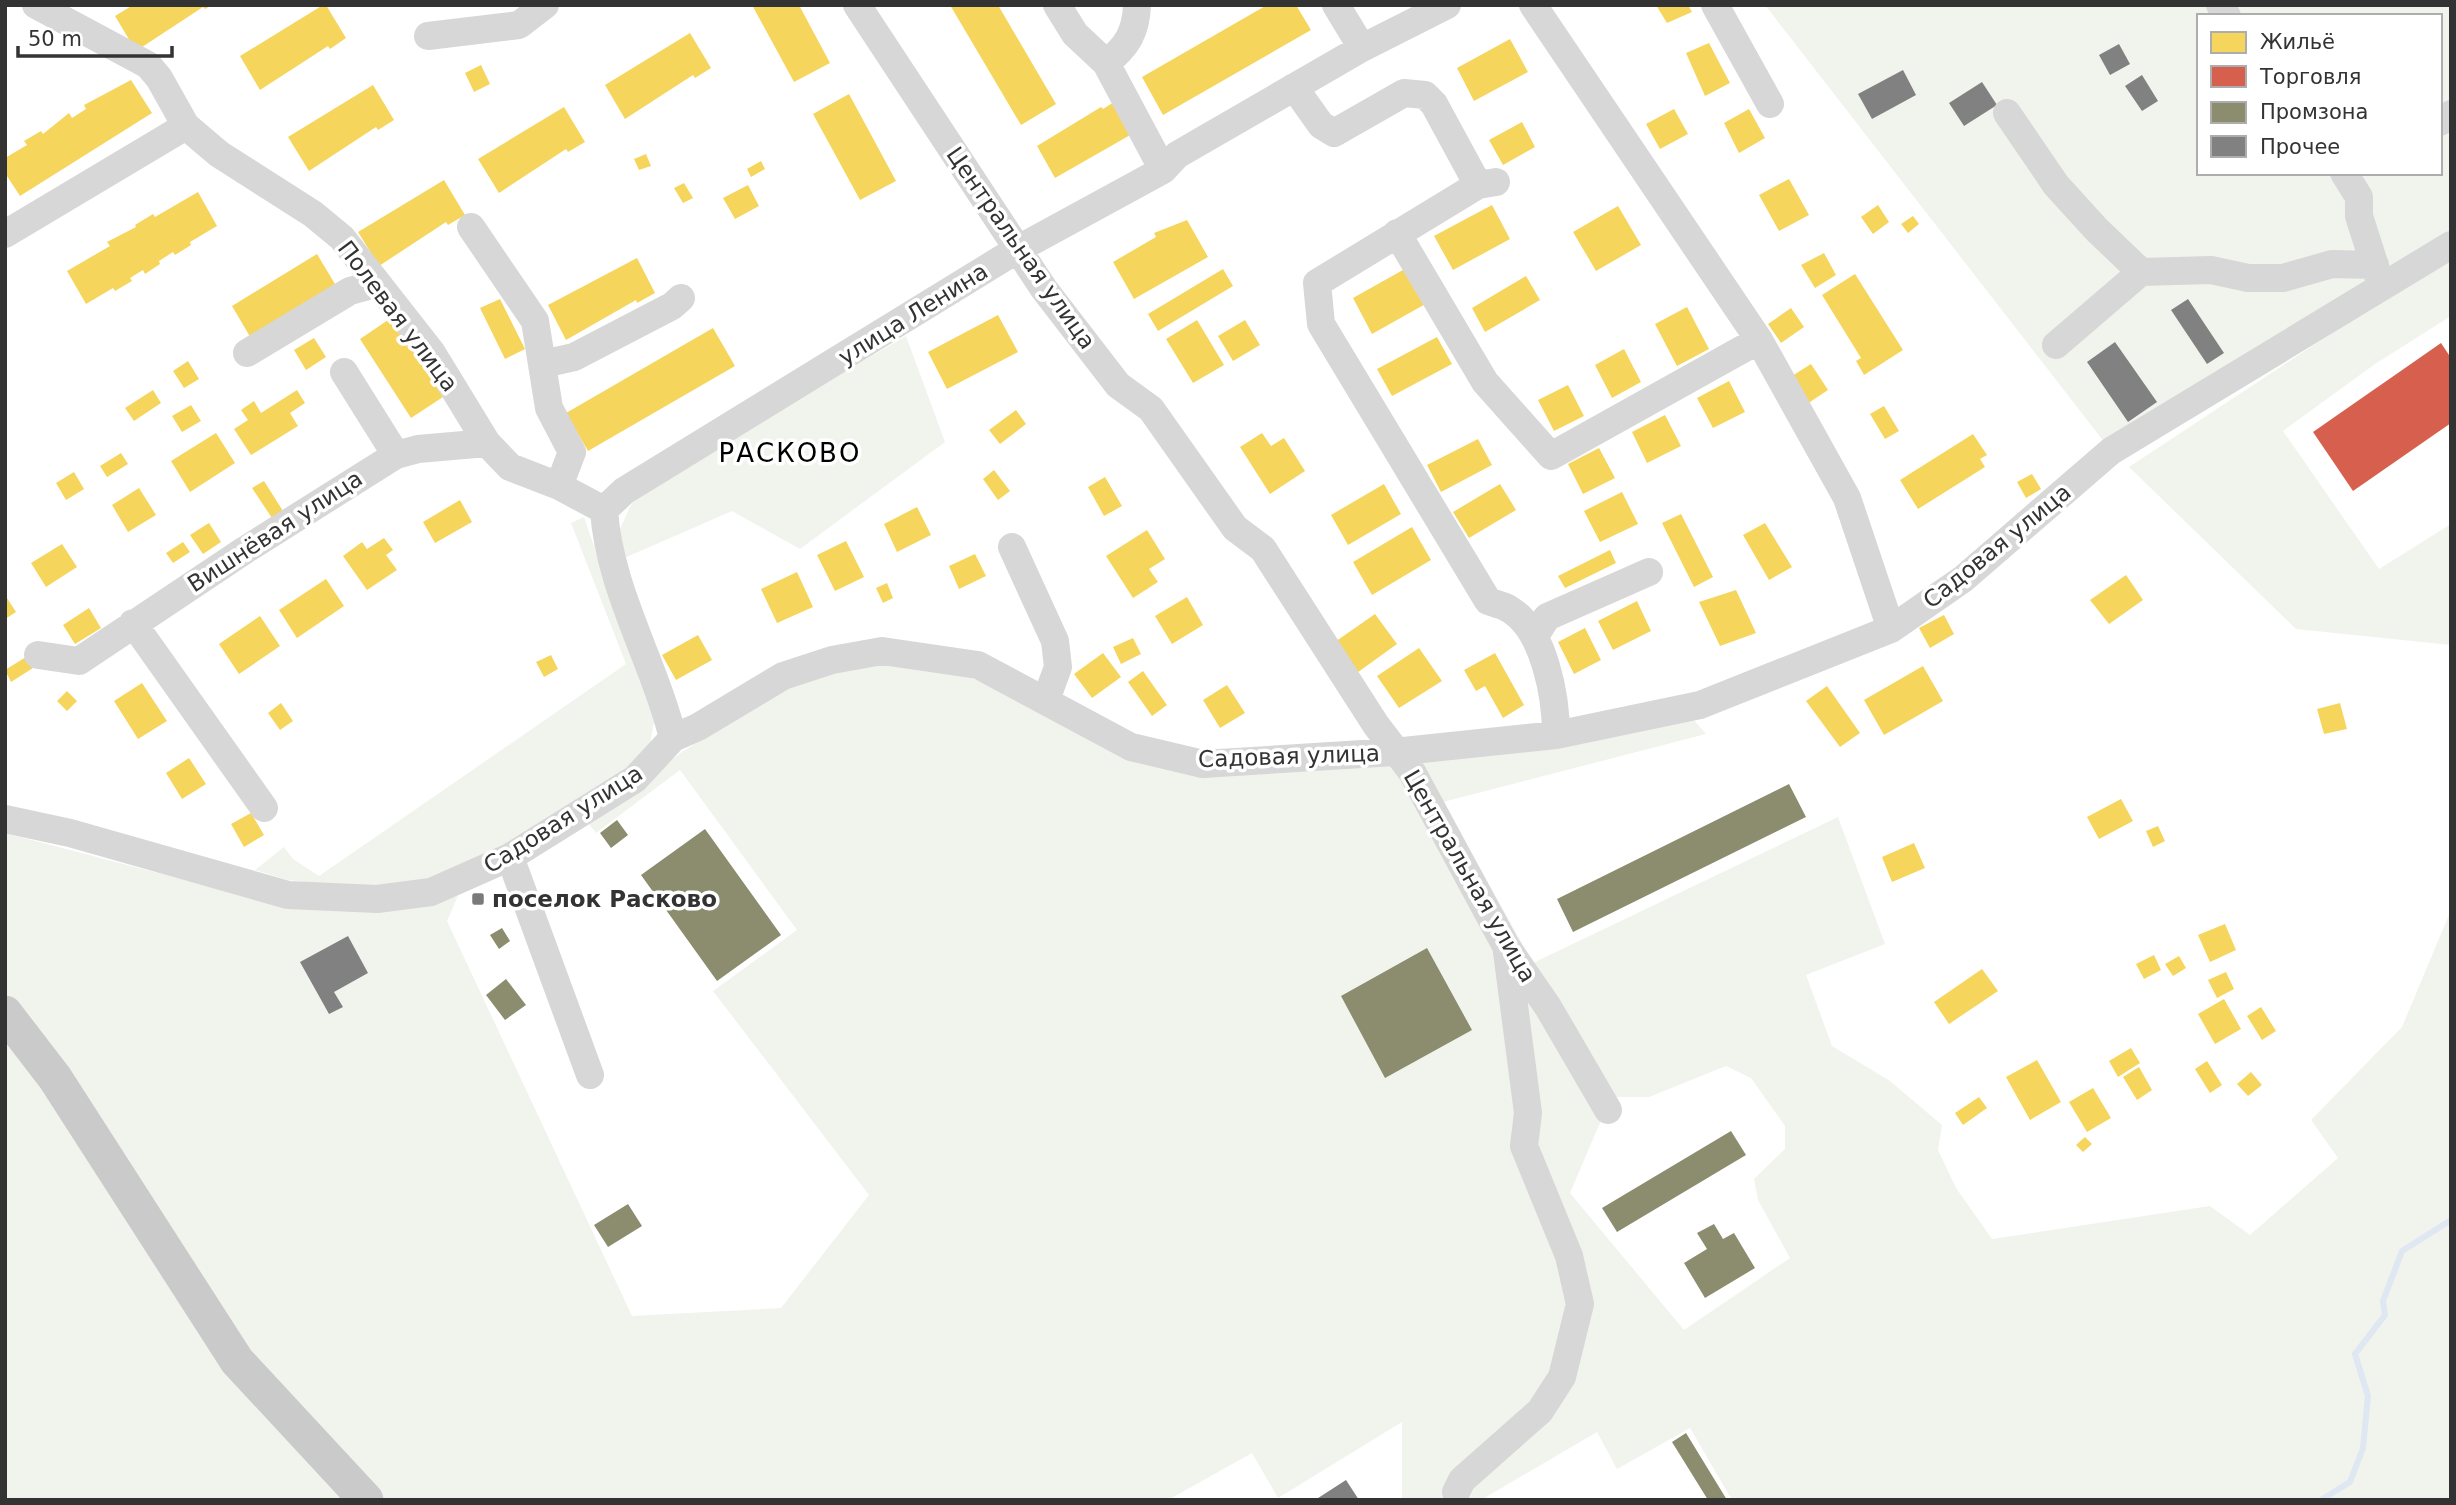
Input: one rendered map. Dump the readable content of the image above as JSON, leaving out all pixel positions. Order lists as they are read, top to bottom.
{
  "streets": {
    "street": [
      "Центральная улица",
      "улица Ленина",
      "Полевая улица",
      "Вишнёвая улица",
      "Садовая улица"
    ]
  },
  "crossings": [
    ["Центральная улица", "улица Ленина"],
    ["Центральная улица", "Садовая улица"],
    ["улица Ленина", "Полевая улица"],
    ["Полевая улица", "Вишнёвая улица"]
  ],
  "districts": ["РАСКОВО"],
  "places": {
    "transit": ["поселок Расково"]
  },
  "legend": [
    "Жильё",
    "Торговля",
    "Промзона",
    "Прочее"
  ],
  "scale_bar": "50 m"
}
